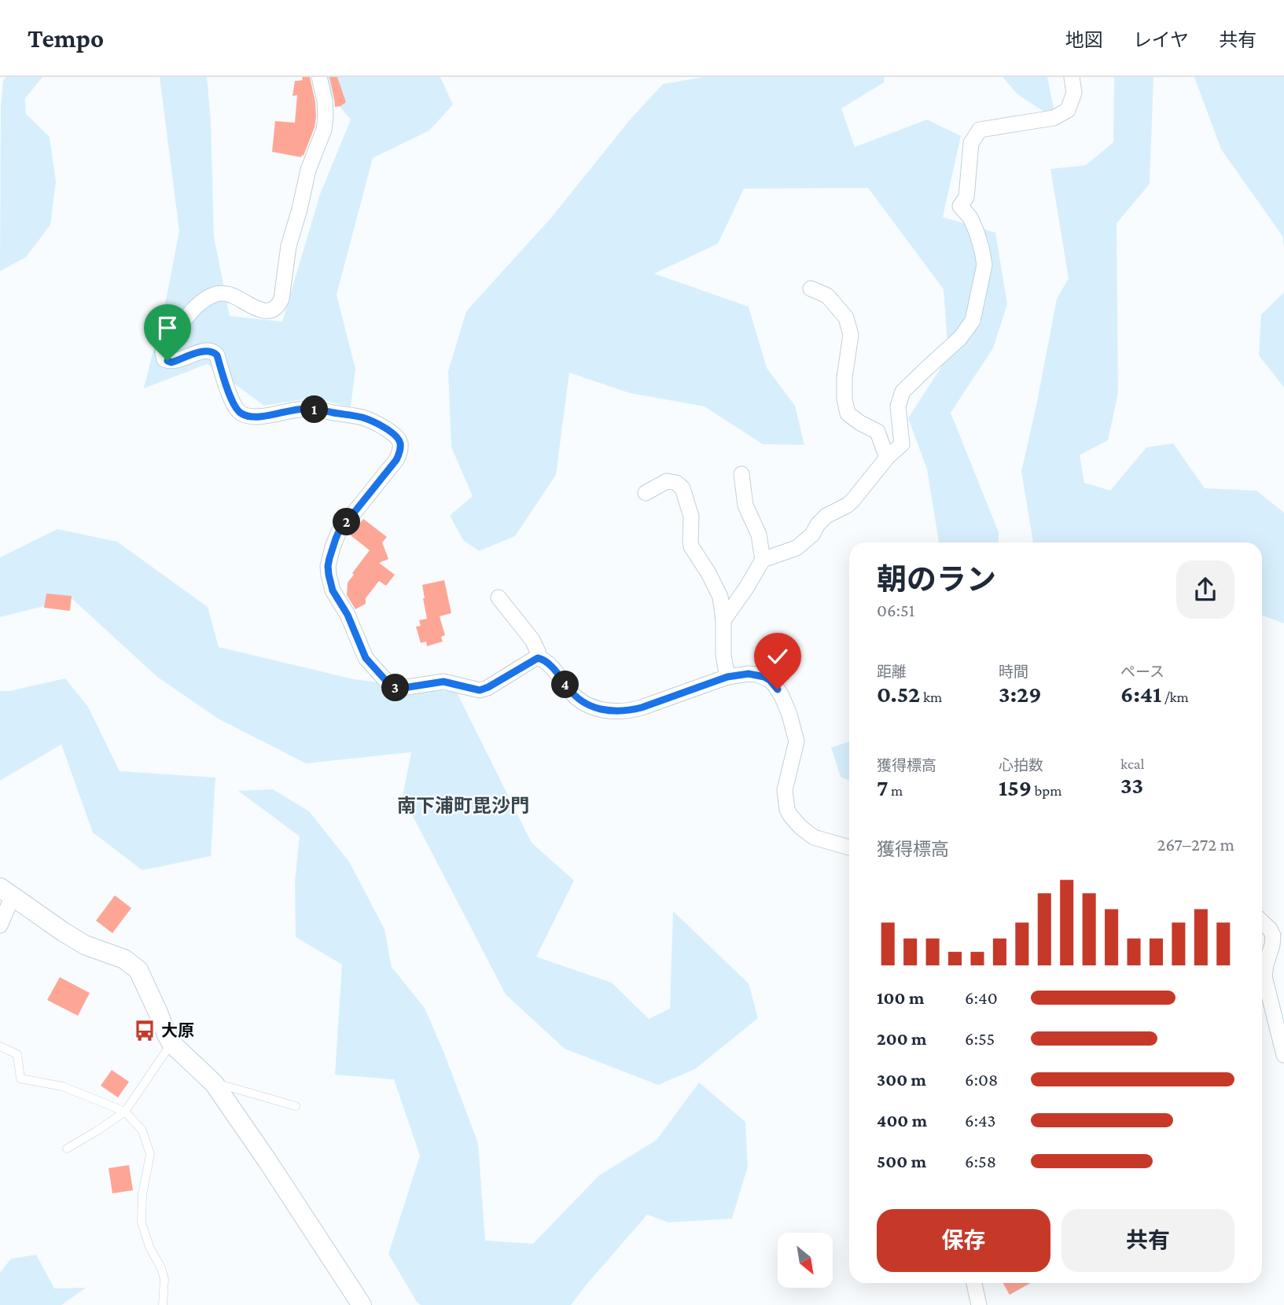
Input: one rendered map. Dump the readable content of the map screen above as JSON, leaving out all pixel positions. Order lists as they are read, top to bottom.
{
  "districts": ["南下浦町毘沙門"],
  "places": {
    "bus stop": ["大原"]
  },
  "north": "bottom right",
  "page": {
    "header": "Tempo",
    "nav": ["地図", "レイヤ", "共有"],
    "pins": [
      "1",
      "2",
      "4",
      "3"
    ],
    "heading": ["朝のラン", "06:51"],
    "stats": [
      ["距離", "0.52 km"],
      ["時間", "3:29"],
      ["ペース", "6:41 /km"],
      ["獲得標高", "7 m"],
      ["心拍数", "159 bpm"],
      ["kcal", "33"]
    ],
    "chart": ["獲得標高", "267–272 m"],
    "list": [
      {
        "name": "100 m",
        "note": "6:40"
      },
      {
        "name": "200 m",
        "note": "6:55"
      },
      {
        "name": "300 m",
        "note": "6:08"
      },
      {
        "name": "400 m",
        "note": "6:43"
      },
      {
        "name": "500 m",
        "note": "6:58"
      }
    ],
    "buttons": ["保存", "共有"]
  }
}
